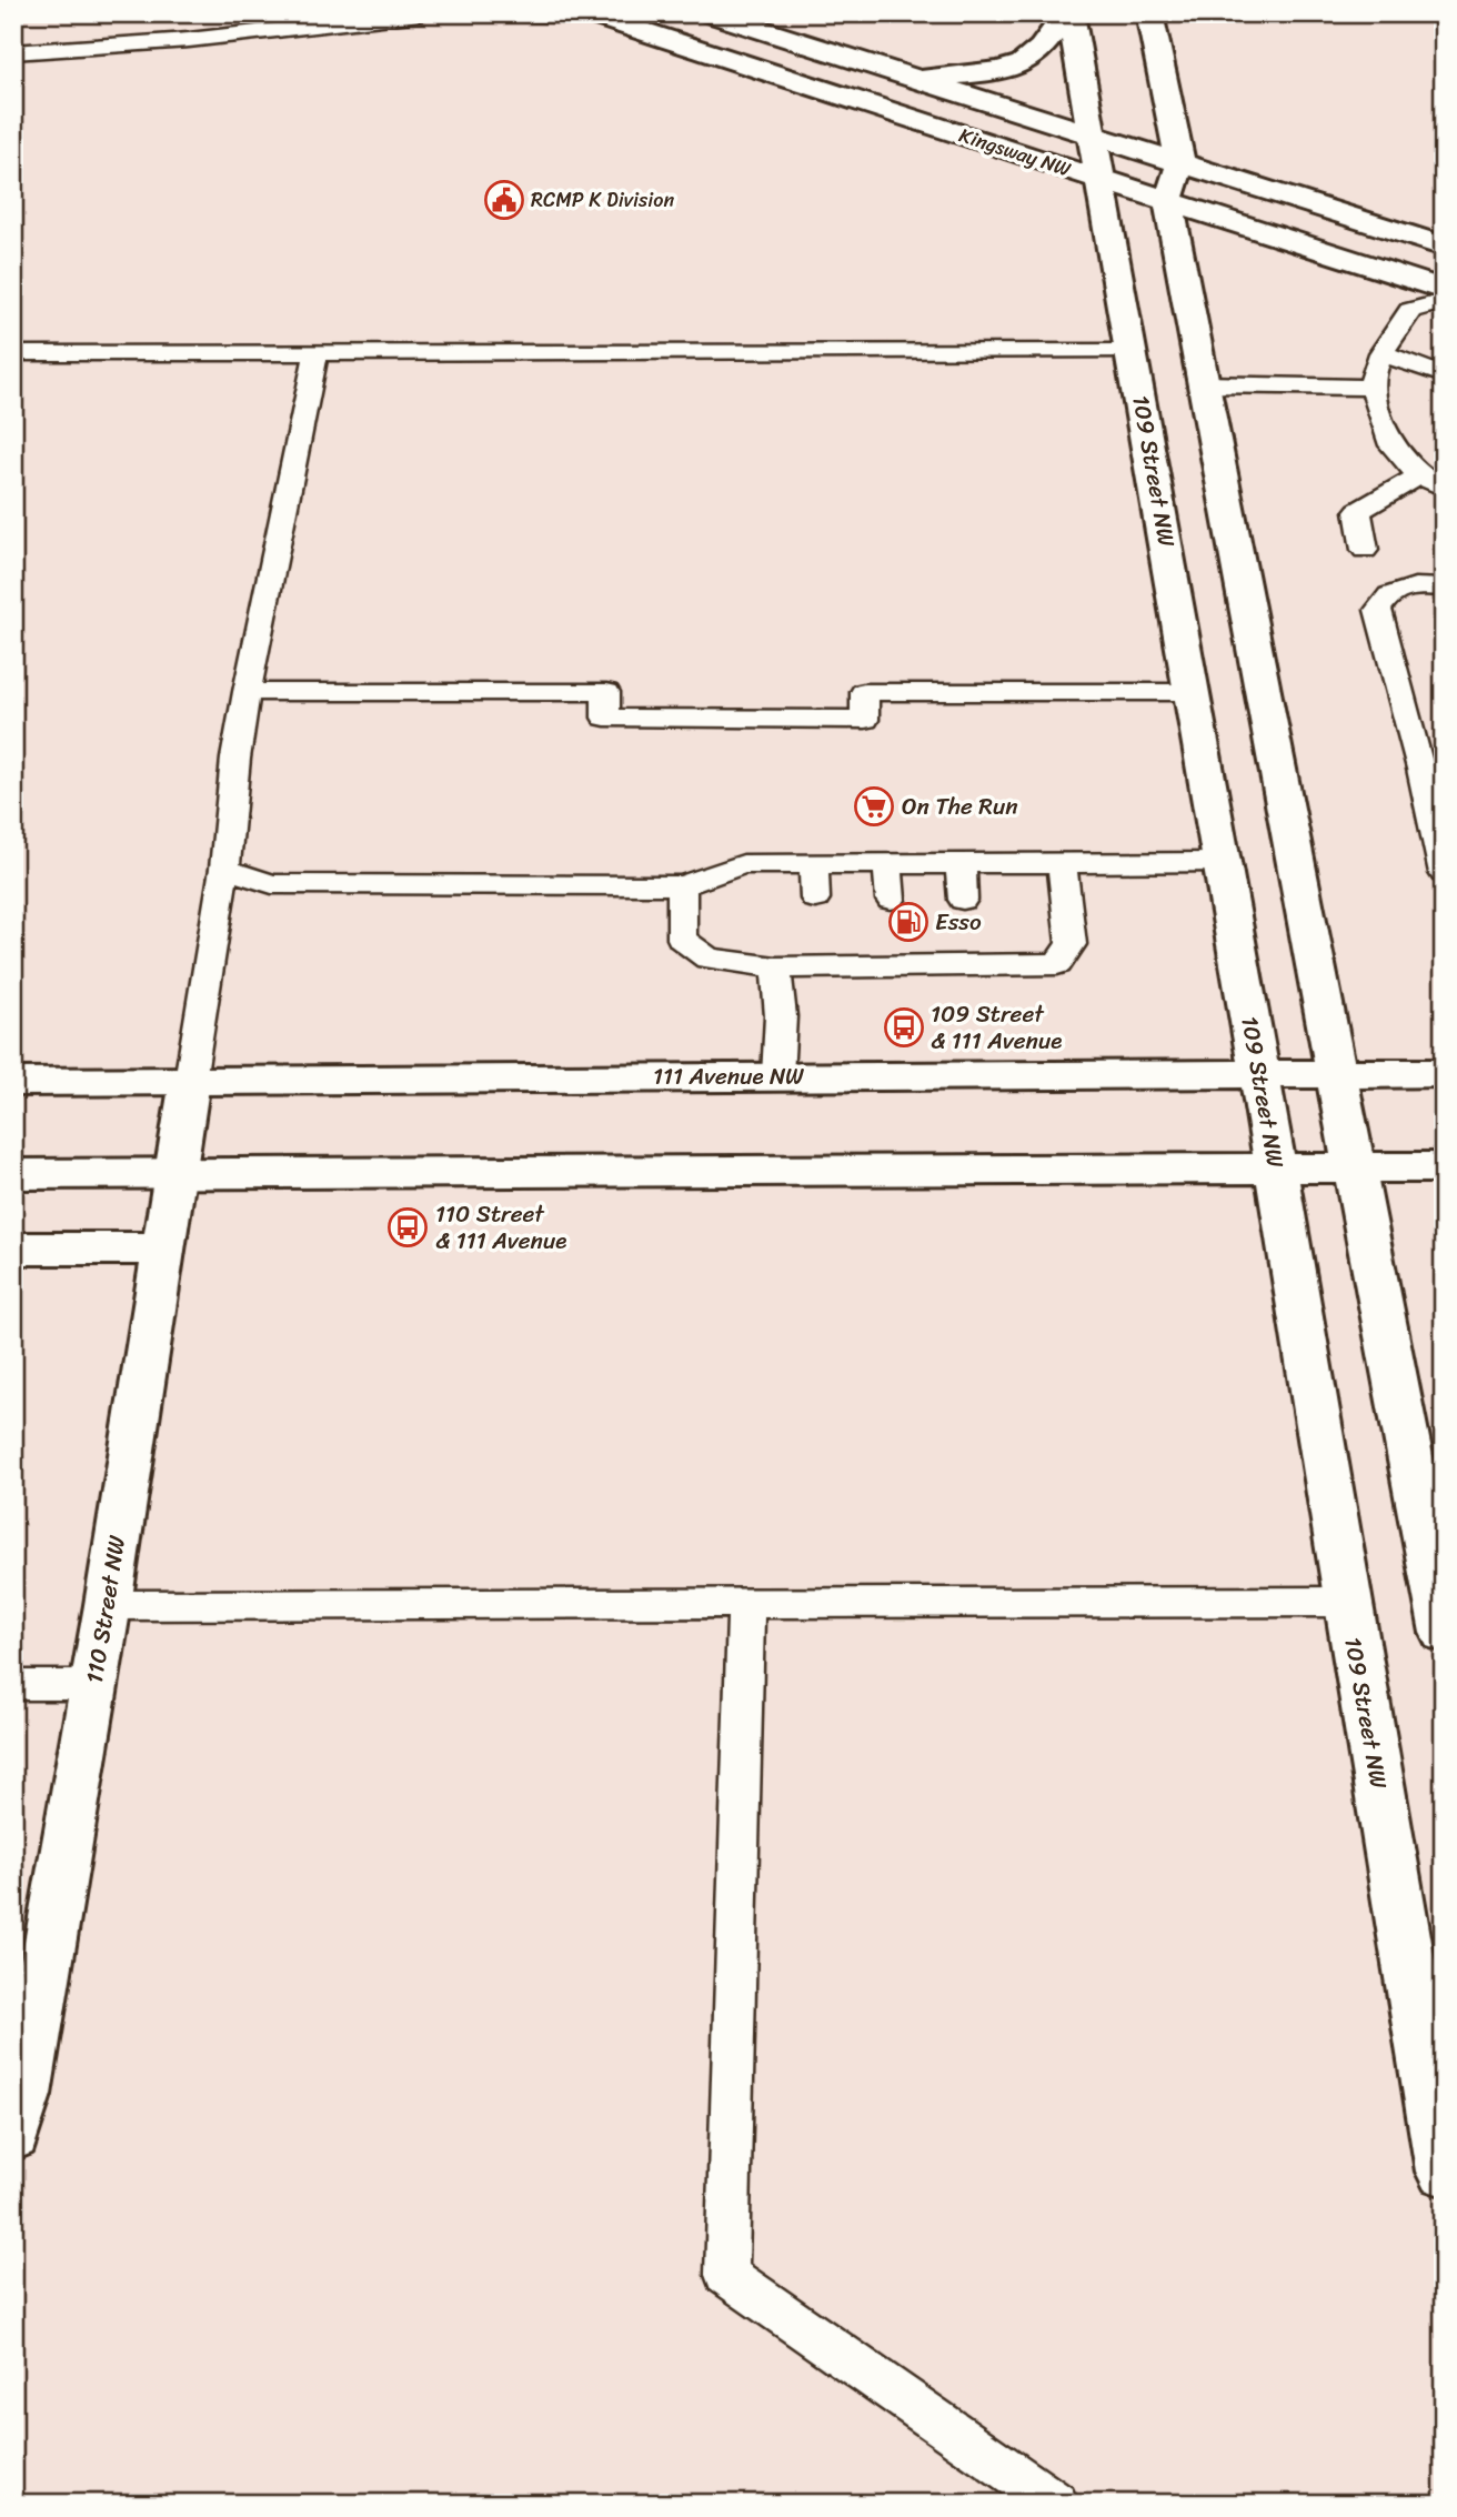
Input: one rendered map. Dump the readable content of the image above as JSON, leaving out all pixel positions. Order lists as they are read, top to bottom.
{
  "streets": {
    "main road": [
      "Kingsway NW",
      "109 Street NW",
      "111 Avenue NW",
      "110 Street NW"
    ]
  },
  "crossings": [
    ["Kingsway NW", "109 Street NW"],
    ["109 Street NW", "111 Avenue NW"],
    ["111 Avenue NW", "110 Street NW"]
  ],
  "places": {
    "public building": ["RCMP K Division"],
    "supermarket": ["On The Run"],
    "fuel station": ["Esso"],
    "bus stop": ["109 Street & 111 Avenue", "110 Street & 111 Avenue"]
  }
}
